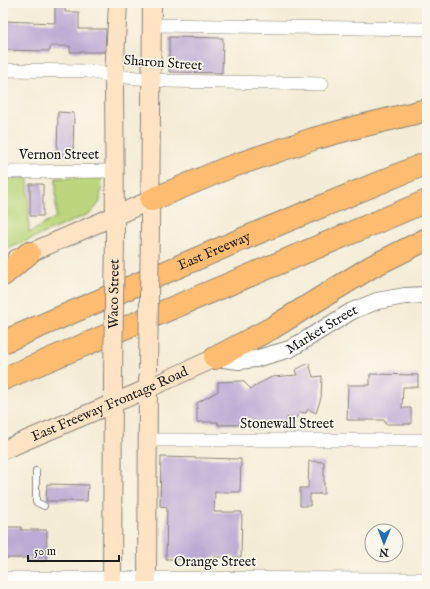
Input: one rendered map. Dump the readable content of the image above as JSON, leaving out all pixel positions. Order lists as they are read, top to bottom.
{
  "streets": {
    "highway": ["East Freeway"],
    "main road": ["Waco Street", "East Freeway Frontage Road"],
    "street": [
      "Sharon Street",
      "Vernon Street",
      "Market Street",
      "Stonewall Street",
      "Orange Street"
    ]
  },
  "crossings": [
    ["Sharon Street", "Waco Street"],
    ["Vernon Street", "Waco Street"],
    ["Waco Street", "East Freeway Frontage Road"],
    ["Waco Street", "Orange Street"],
    ["Market Street", "East Freeway Frontage Road"]
  ],
  "scale_bar": "50 m",
  "north": "bottom"
}
